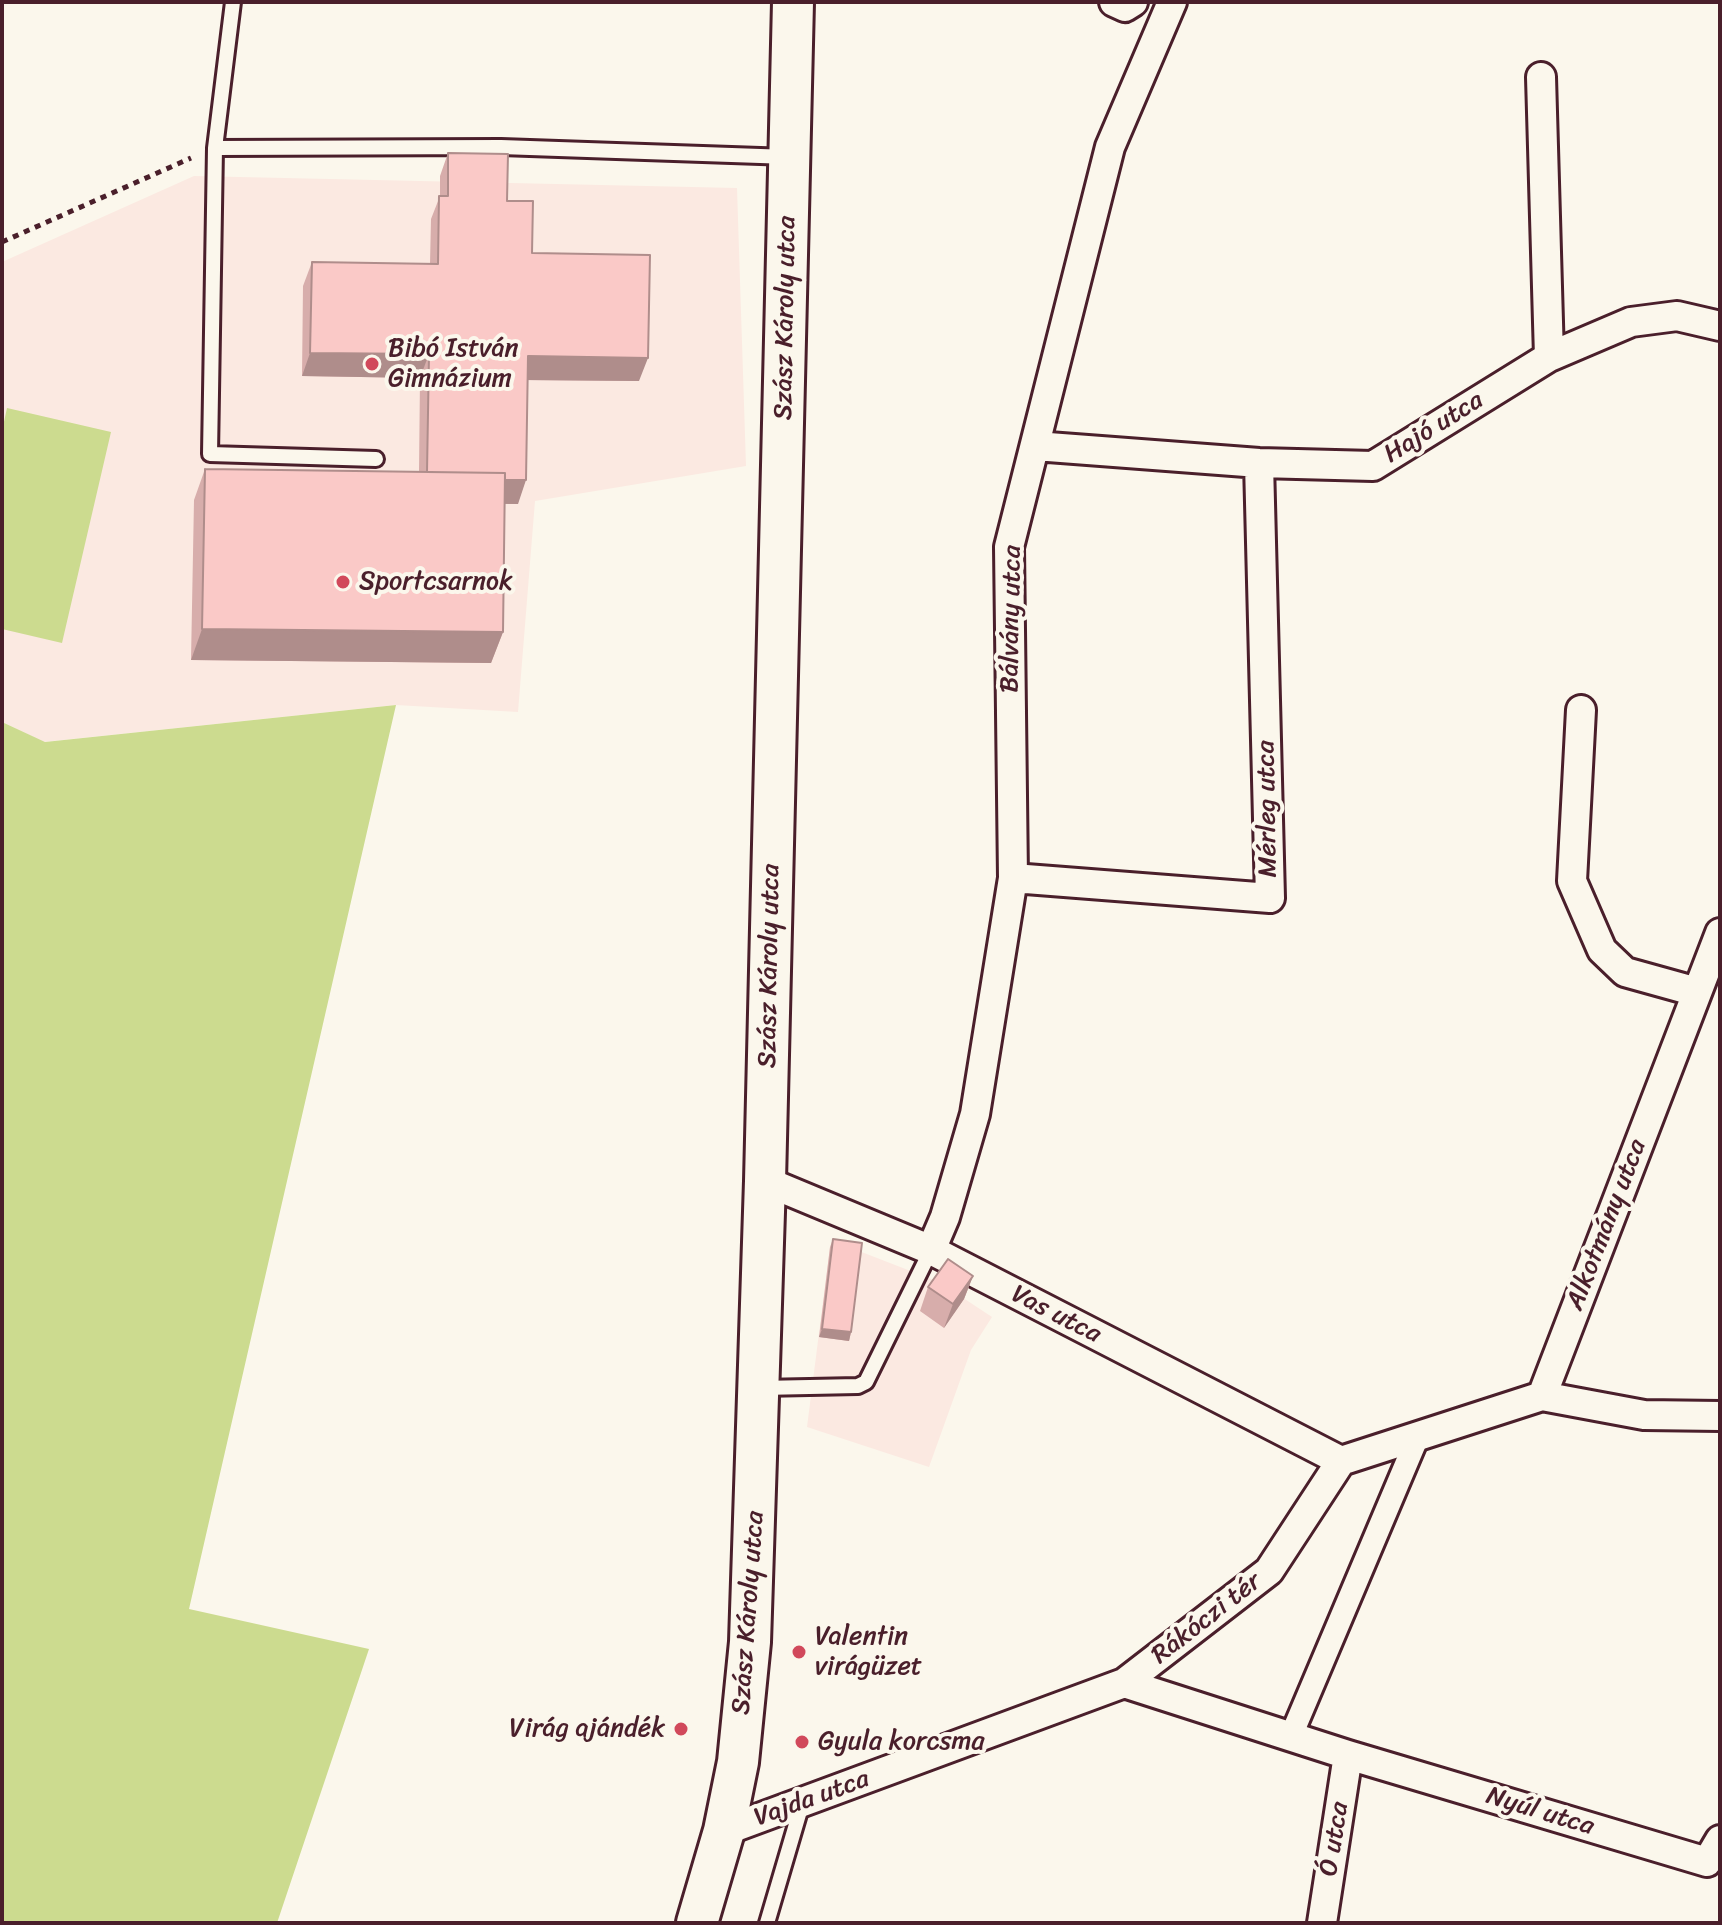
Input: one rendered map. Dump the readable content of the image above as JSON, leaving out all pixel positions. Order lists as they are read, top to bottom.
{
  "streets": {
    "main road": ["Szász Károly utca"],
    "street": [
      "Hajó utca",
      "Bálvány utca",
      "Mérleg utca",
      "Alkotmány utca",
      "Vas utca",
      "Rákóczi tér",
      "Vajda utca",
      "Nyúl utca",
      "Ó utca"
    ]
  },
  "crossings": [
    ["Szász Károly utca", "Vas utca"],
    ["Szász Károly utca", "Vajda utca"],
    ["Hajó utca", "Bálvány utca"],
    ["Hajó utca", "Mérleg utca"],
    ["Bálvány utca", "Mérleg utca"],
    ["Bálvány utca", "Vas utca"],
    ["Vas utca", "Rákóczi tér"],
    ["Rákóczi tér", "Vajda utca"],
    ["Rákóczi tér", "Nyúl utca"],
    ["Rákóczi tér", "Ó utca"],
    ["Nyúl utca", "Ó utca"]
  ],
  "places": [
    "Bibó István Gimnázium",
    "Sportcsarnok",
    "Valentin virágüzet",
    "Virág ajándék",
    "Gyula korcsma"
  ]
}
